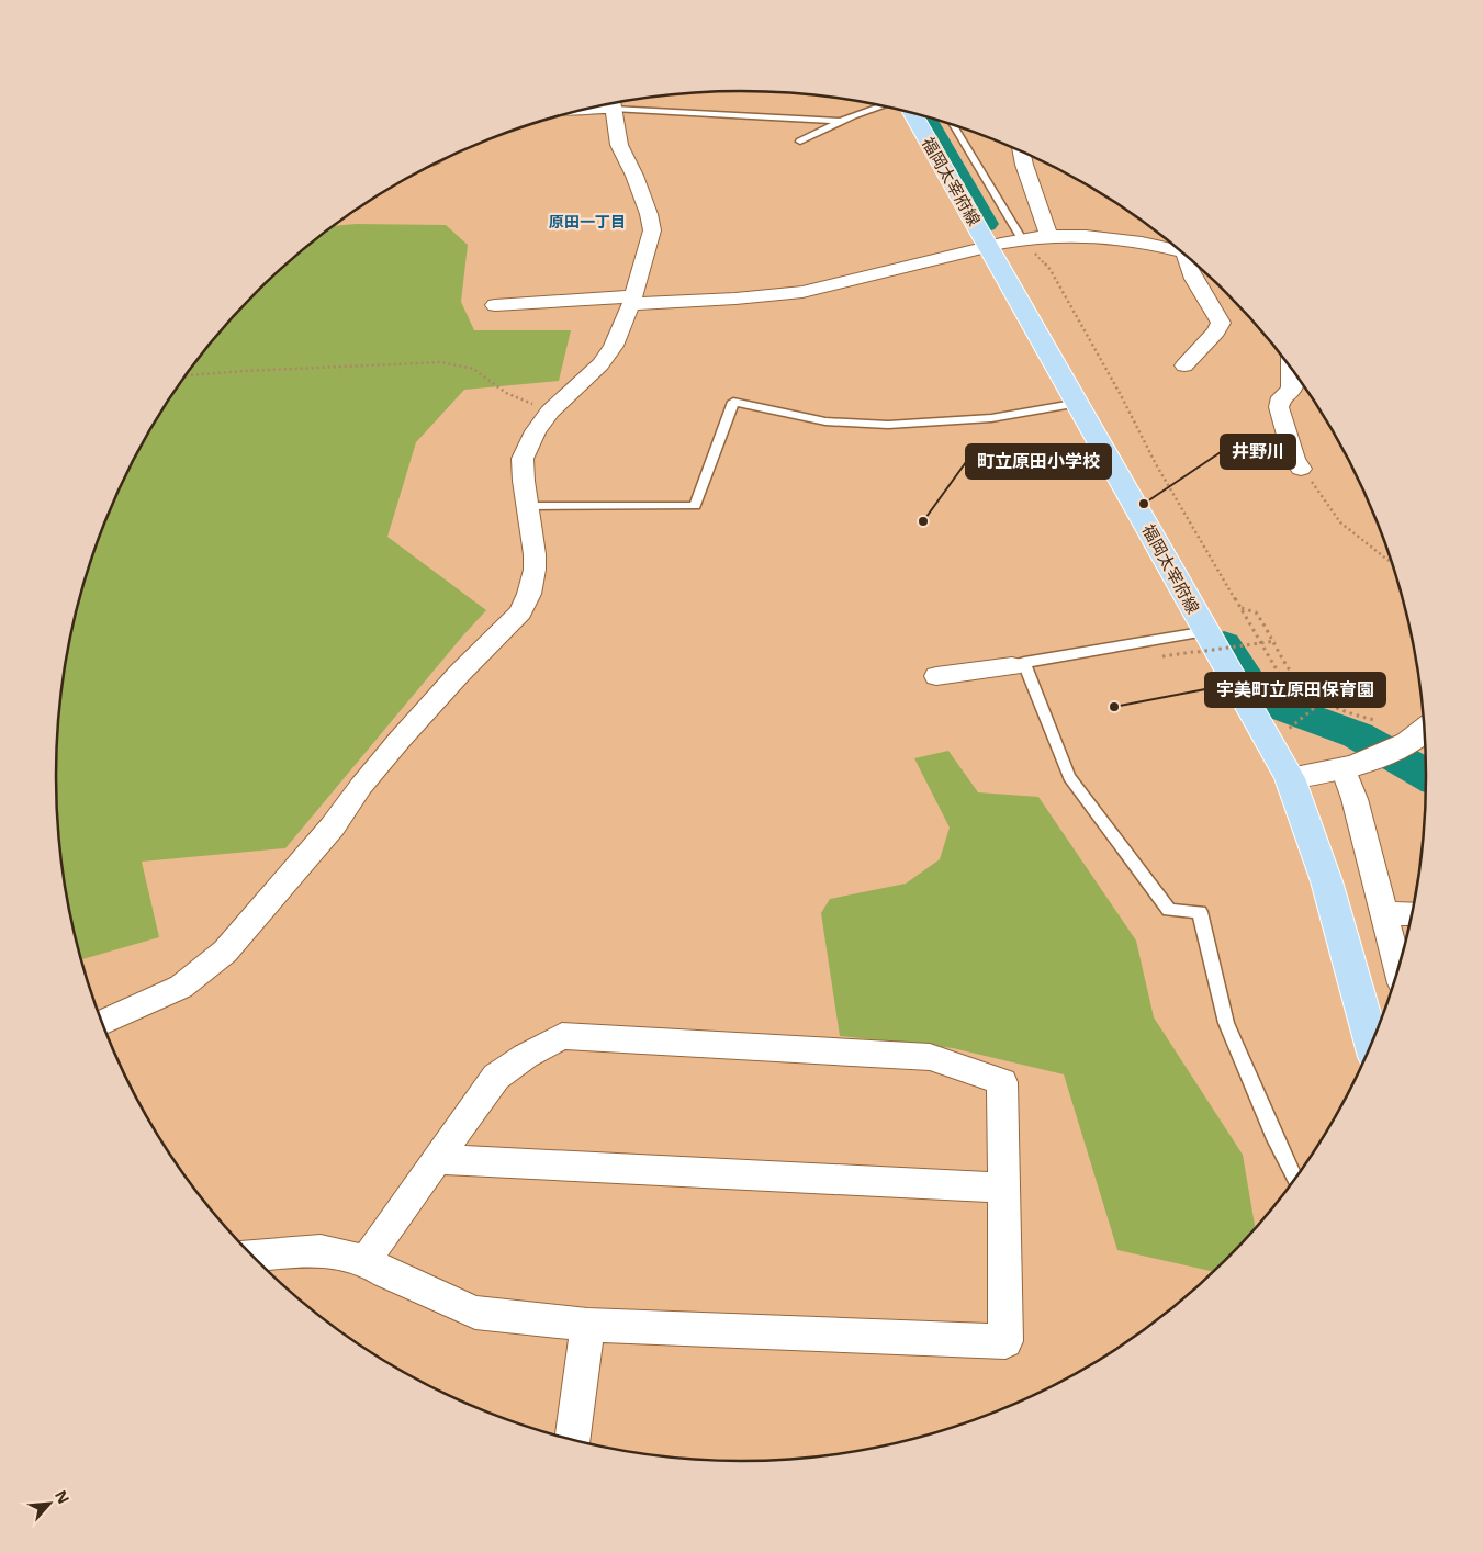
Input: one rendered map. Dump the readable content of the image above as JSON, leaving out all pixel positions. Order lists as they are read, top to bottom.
{
  "streets": {
    "main road": ["福岡太宰府線"]
  },
  "districts": ["原田一丁目"],
  "places": ["井野川", "町立原田小学校", "宇美町立原田保育園"],
  "north": "top right"
}
